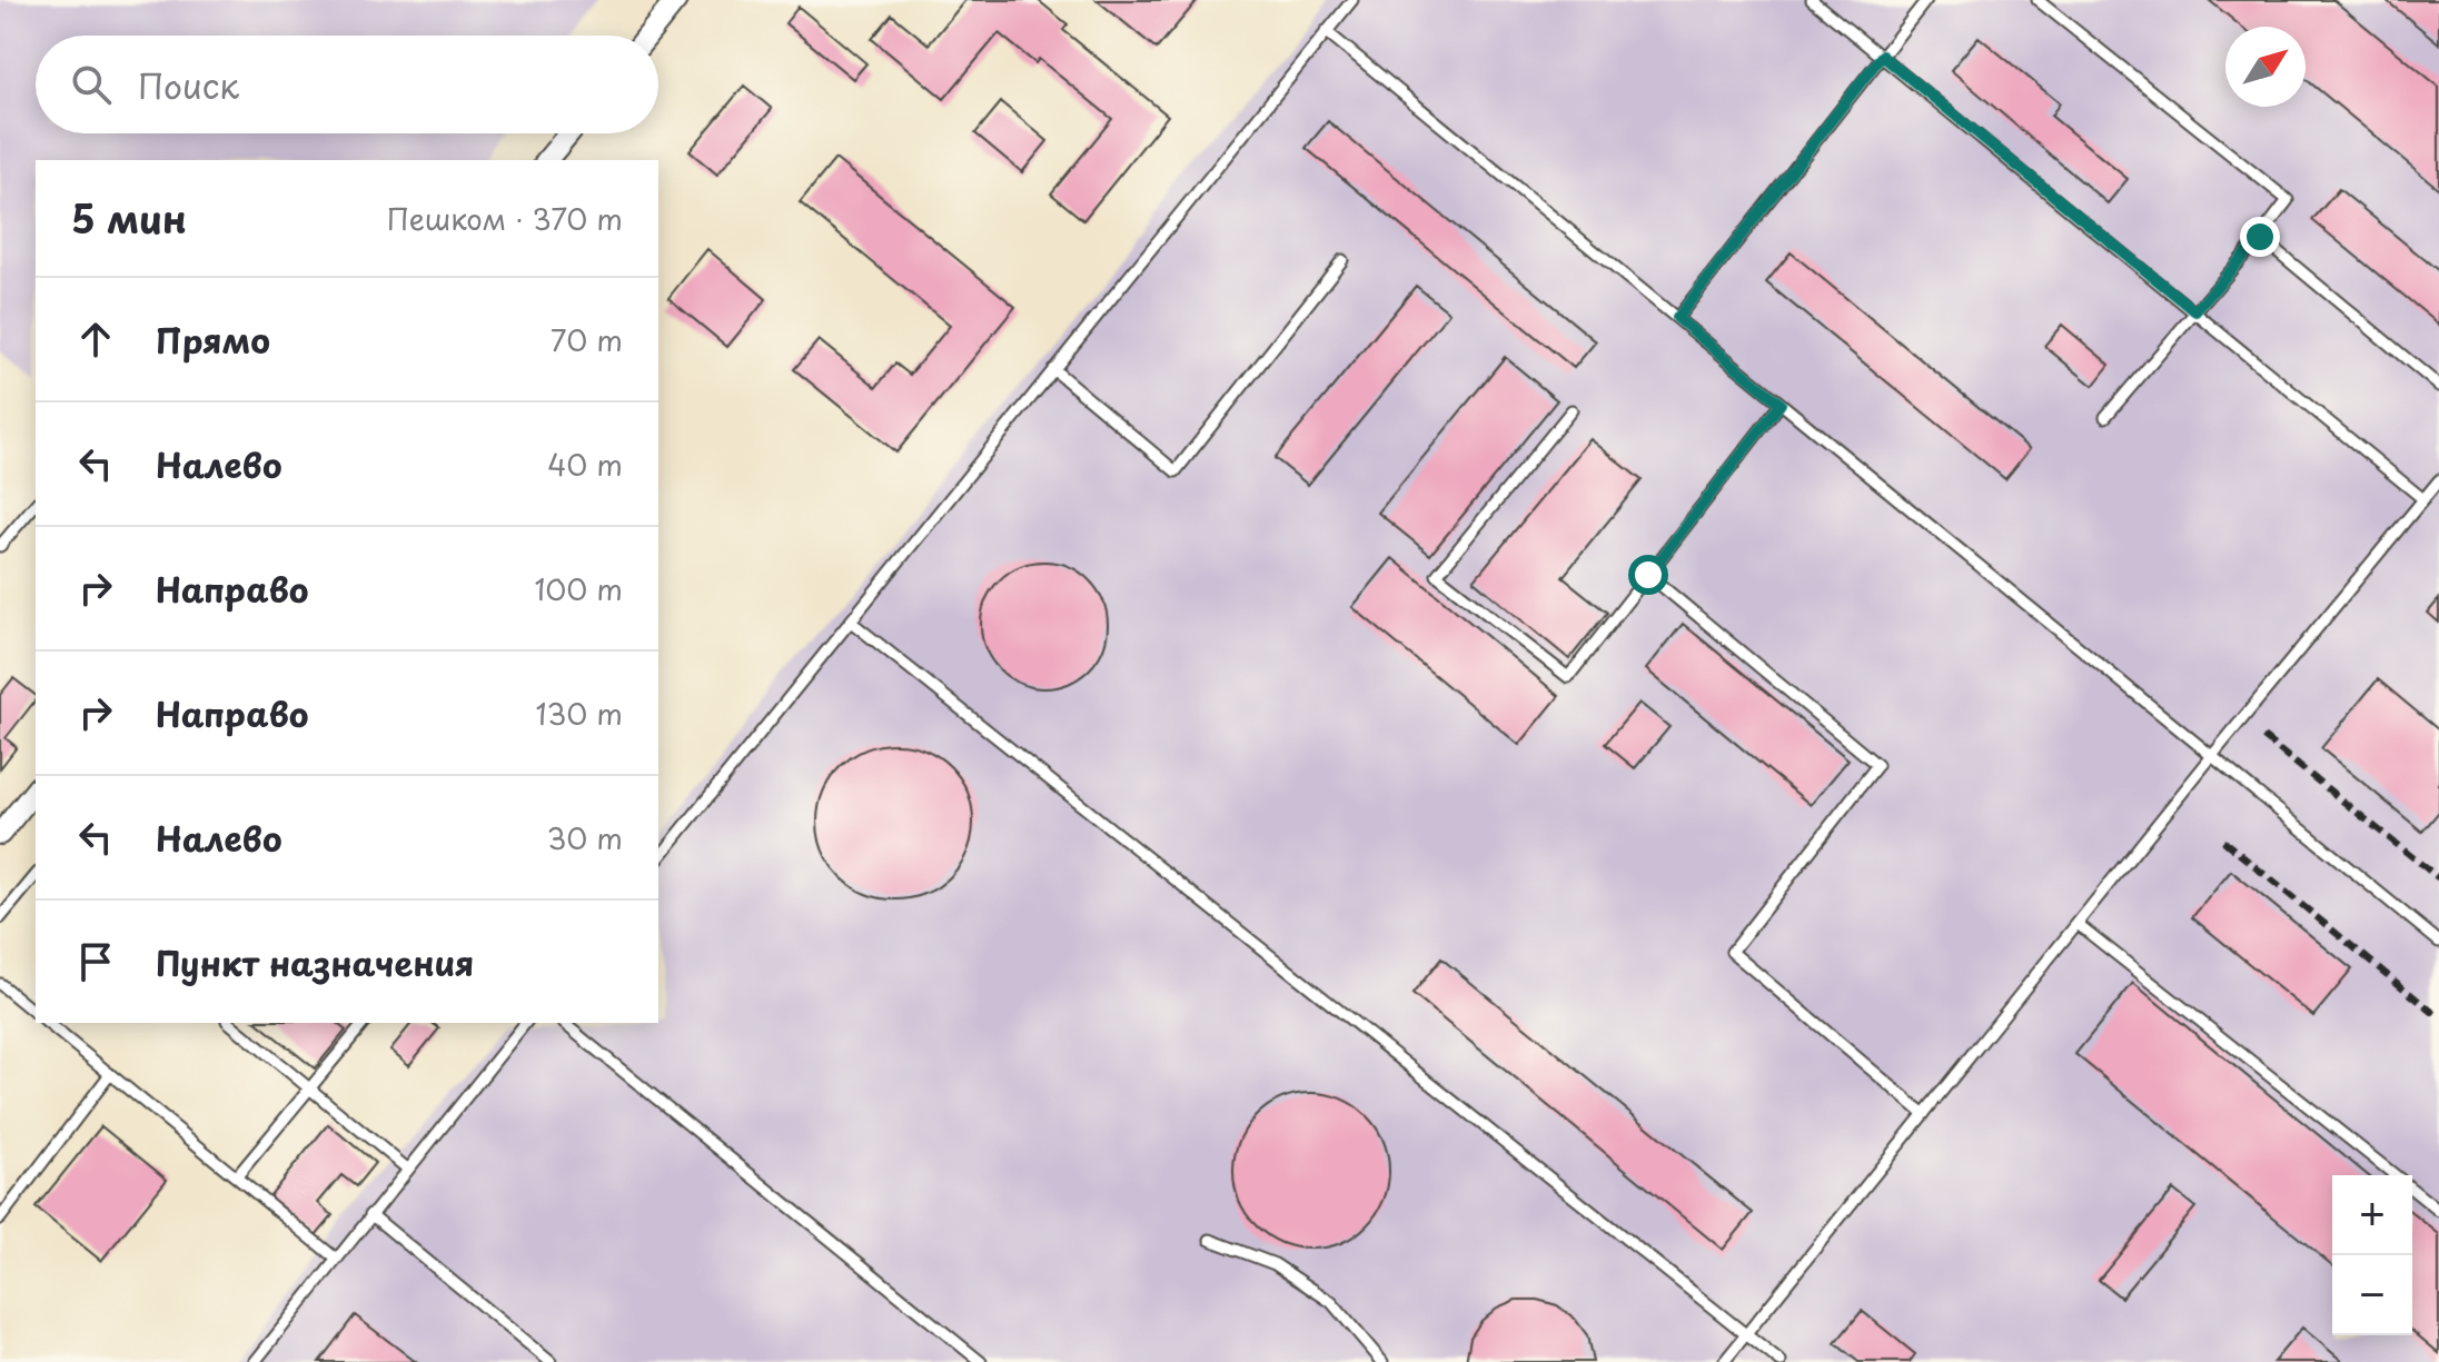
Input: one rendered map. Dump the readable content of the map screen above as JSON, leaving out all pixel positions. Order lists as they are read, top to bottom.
{
  "north": "top right",
  "page": {
    "search": "Поиск",
    "heading": ["5 мин", "Пешком · 370 m"],
    "list": [
      ["Прямо", "70 m"],
      ["Налево", "40 m"],
      ["Направо", "100 m"],
      ["Направо", "130 m"],
      ["Налево", "30 m"],
      "Пункт назначения"
    ],
    "map_buttons": ["+", "−"]
  }
}
